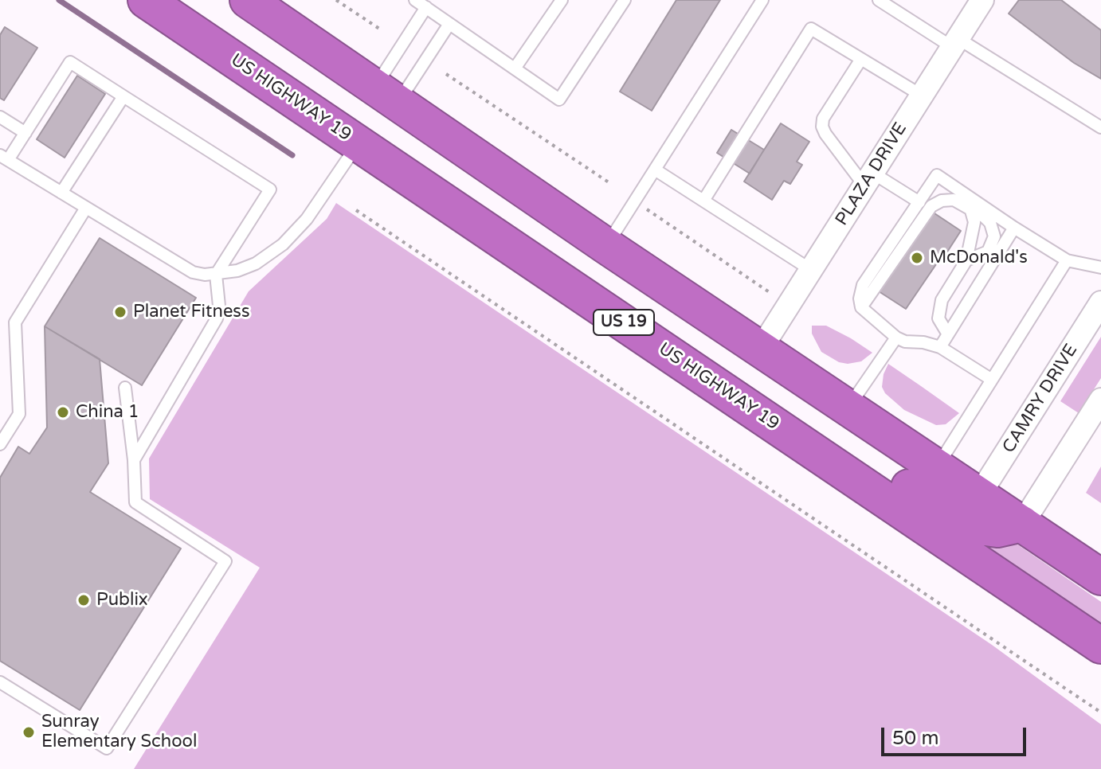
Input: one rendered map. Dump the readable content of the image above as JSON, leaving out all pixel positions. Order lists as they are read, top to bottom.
{
  "streets": {
    "highway": ["US HIGHWAY 19", "US 19"],
    "street": ["PLAZA DRIVE", "CAMRY DRIVE"]
  },
  "places": [
    "McDonald's",
    "Planet Fitness",
    "China 1",
    "Publix",
    "Sunray Elementary School"
  ],
  "scale_bar": "50 m"
}
